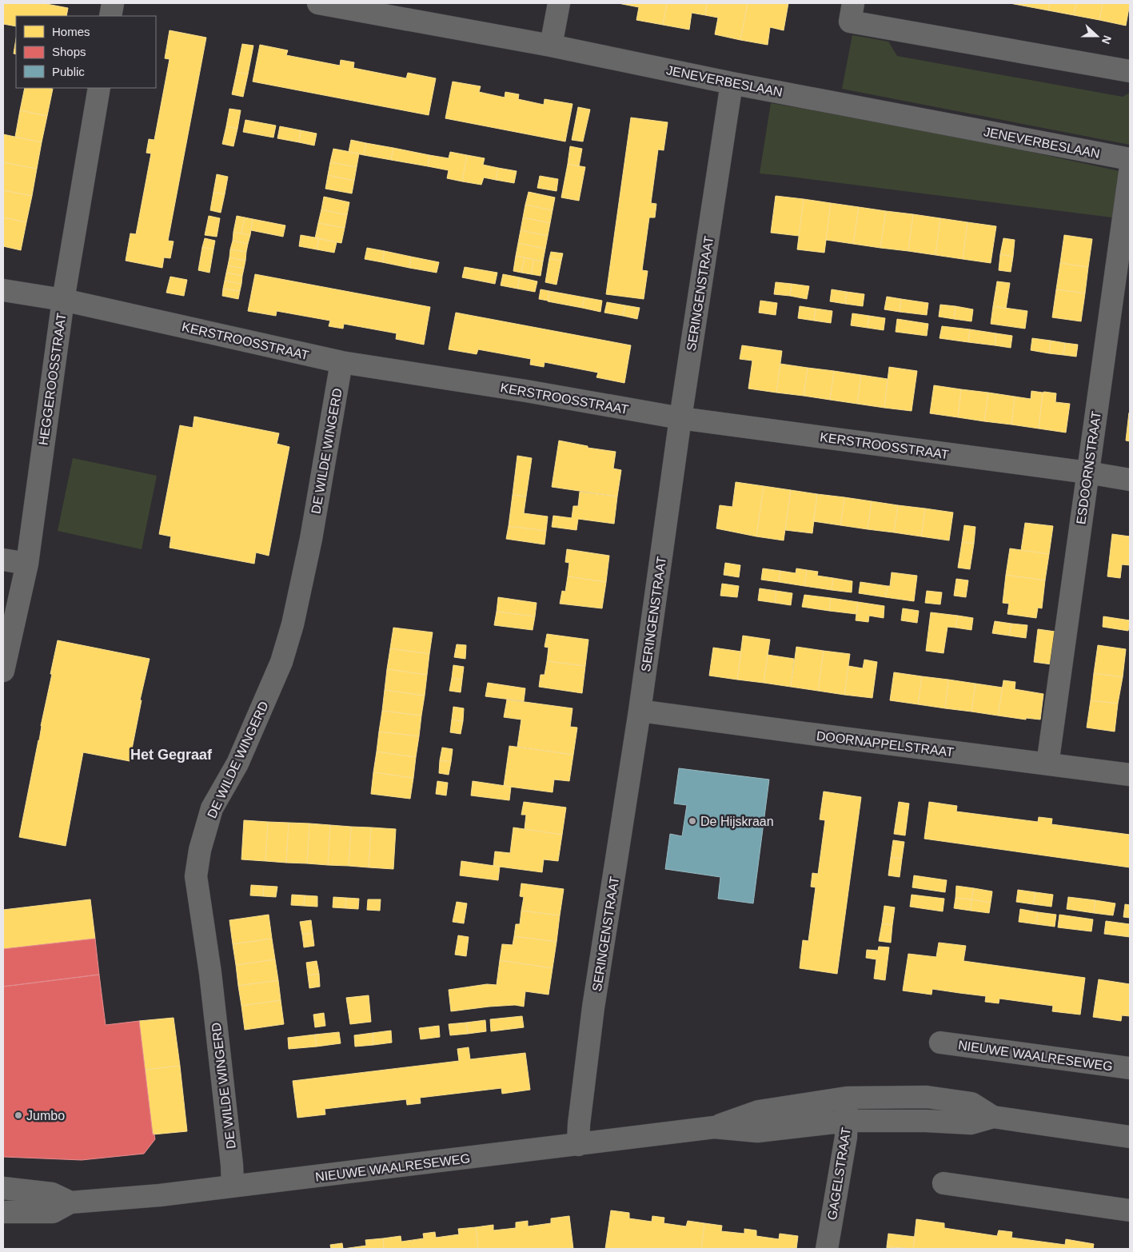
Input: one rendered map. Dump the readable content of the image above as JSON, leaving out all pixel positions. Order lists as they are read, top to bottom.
{
  "streets": {
    "street": [
      "JENEVERBESLAAN",
      "SERINGENSTRAAT",
      "KERSTROOSSTRAAT",
      "HEGGEROOSSTRAAT",
      "DE WILDE WINGERD",
      "ESDOORNSTRAAT",
      "DOORNAPPELSTRAAT",
      "NIEUWE WAALRESEWEG",
      "GAGELSTRAAT"
    ]
  },
  "crossings": [
    ["JENEVERBESLAAN", "SERINGENSTRAAT"],
    ["SERINGENSTRAAT", "KERSTROOSSTRAAT"],
    ["SERINGENSTRAAT", "DOORNAPPELSTRAAT"],
    ["SERINGENSTRAAT", "NIEUWE WAALRESEWEG"],
    ["KERSTROOSSTRAAT", "HEGGEROOSSTRAAT"],
    ["KERSTROOSSTRAAT", "DE WILDE WINGERD"],
    ["KERSTROOSSTRAAT", "ESDOORNSTRAAT"],
    ["DE WILDE WINGERD", "NIEUWE WAALRESEWEG"],
    ["ESDOORNSTRAAT", "DOORNAPPELSTRAAT"],
    ["NIEUWE WAALRESEWEG", "GAGELSTRAAT"]
  ],
  "districts": ["Het Gegraaf"],
  "places": ["De Hijskraan", "Jumbo"],
  "legend": ["Homes", "Shops", "Public"],
  "north": "right"
}
